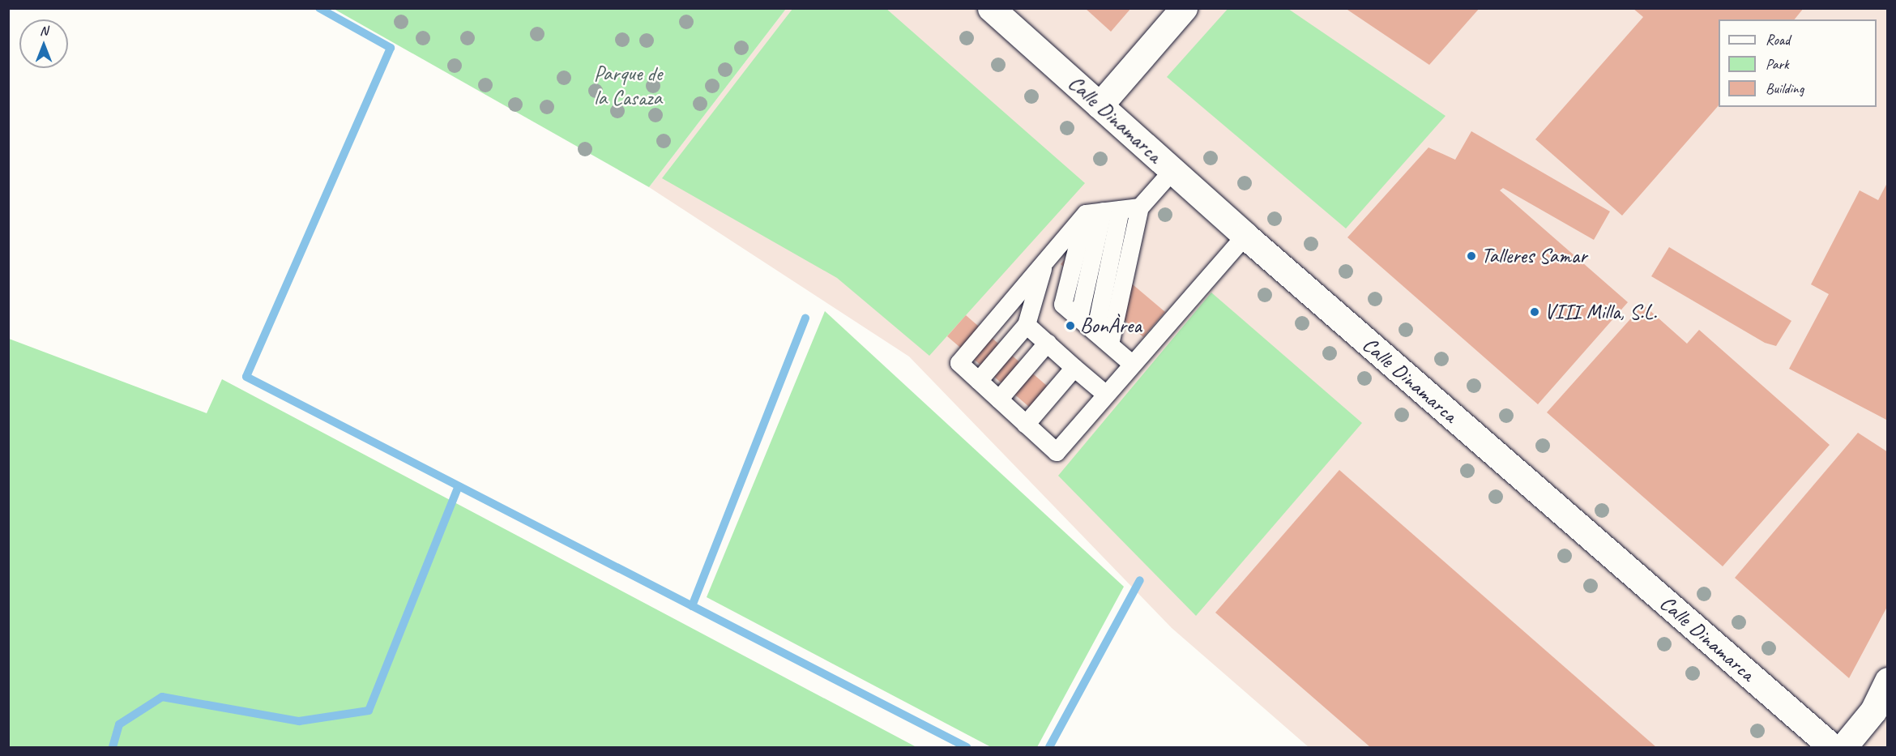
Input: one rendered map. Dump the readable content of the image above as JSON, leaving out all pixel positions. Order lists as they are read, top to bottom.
{
  "streets": {
    "street": ["Calle Dinamarca"]
  },
  "parks": ["Parque de la Casaza"],
  "places": ["Talleres Samar", "VIII Milla, S.L.", "BonÀrea"],
  "legend": ["Road", "Park", "Building"],
  "north": "top"
}
